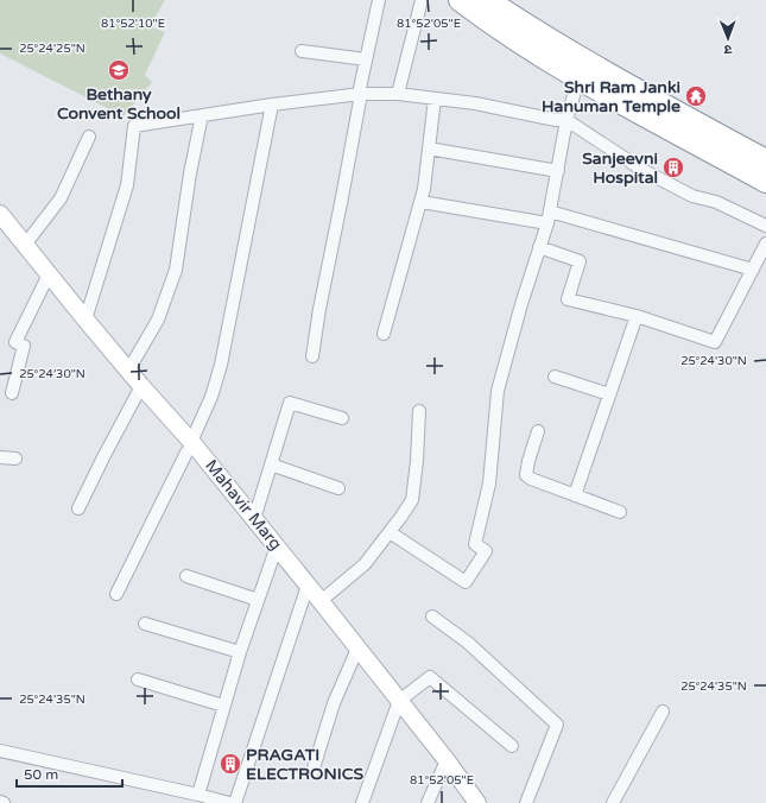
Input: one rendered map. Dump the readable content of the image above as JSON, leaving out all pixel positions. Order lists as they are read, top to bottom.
{
  "streets": {
    "street": ["Mahavir Marg"]
  },
  "places": {
    "school or university": ["Bethany Convent School"],
    "temple": ["Shri Ram Janki Hanuman Temple"],
    "building": ["Sanjeevni Hospital", "PRAGATI ELECTRONICS"]
  },
  "scale_bar": "50 m",
  "north": "bottom",
  "coordinates": [
    "81°52'10\"E",
    "81°52'05\"E",
    "25°24'25\"N",
    "25°24'30\"N",
    "25°24'35\"N"
  ]
}
